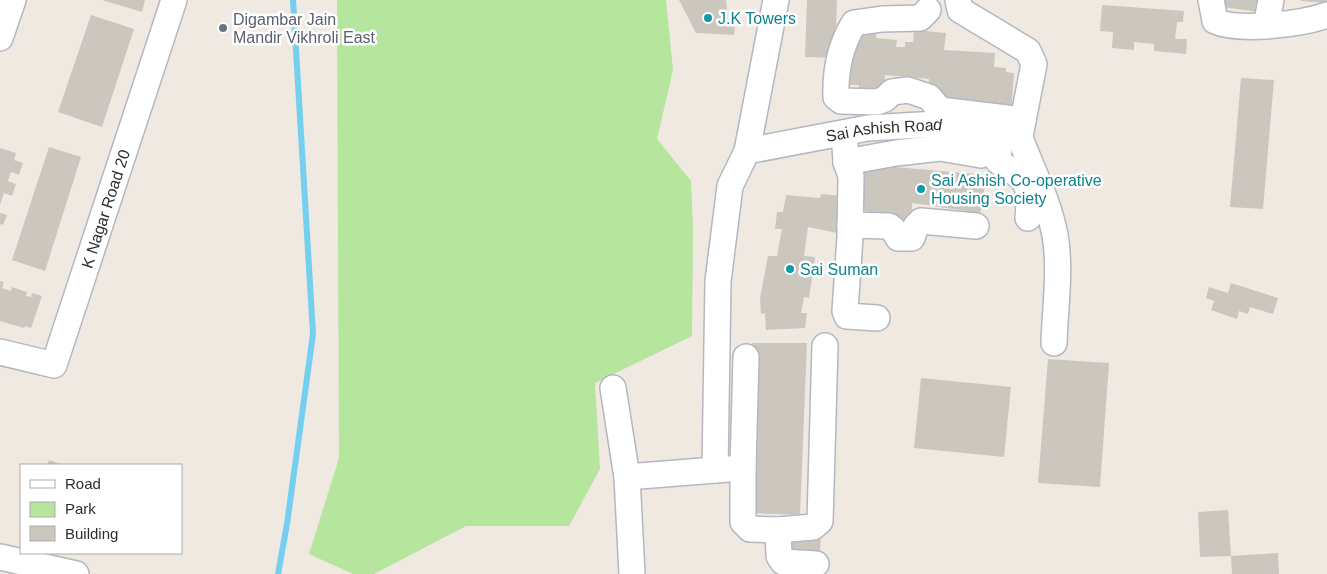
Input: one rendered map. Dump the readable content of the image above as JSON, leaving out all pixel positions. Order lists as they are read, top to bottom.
{
  "streets": {
    "street": ["Sai Ashish Road", "K Nagar Road 20"]
  },
  "places": [
    "J.K Towers",
    "Digambar Jain Mandir Vikhroli East",
    "Sai Ashish Co-operative Housing Society",
    "Sai Suman"
  ],
  "legend": ["Road", "Park", "Building"]
}
